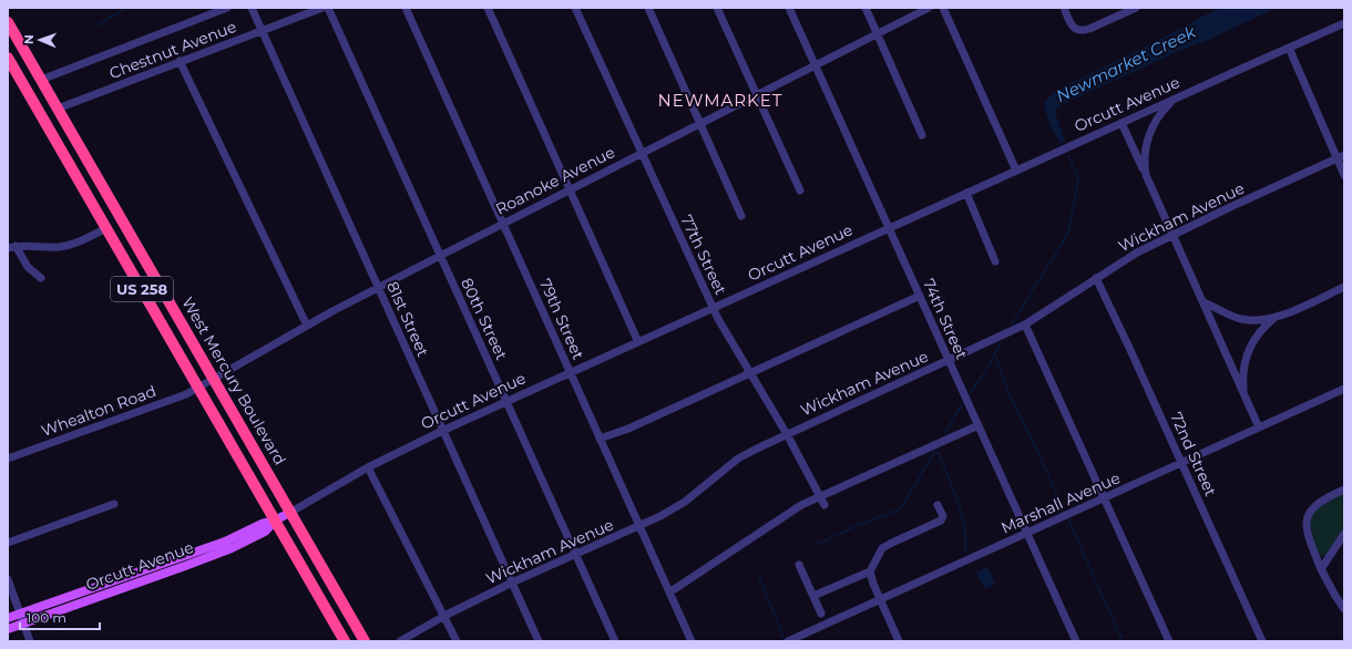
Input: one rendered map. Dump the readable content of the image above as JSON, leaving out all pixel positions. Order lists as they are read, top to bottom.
{
  "streets": {
    "highway": ["US 258", "West Mercury Boulevard"],
    "main road": ["Orcutt Avenue"],
    "street": [
      "Chestnut Avenue",
      "Roanoke Avenue",
      "Wickham Avenue",
      "77th Street",
      "81st Street",
      "80th Street",
      "79th Street",
      "74th Street",
      "Whealton Road",
      "72nd Street",
      "Marshall Avenue"
    ]
  },
  "crossings": [
    ["Chestnut Avenue", "81st Street"],
    ["Chestnut Avenue", "West Mercury Boulevard"],
    ["Orcutt Avenue", "77th Street"],
    ["Orcutt Avenue", "US 258"],
    ["Orcutt Avenue", "81st Street"],
    ["Orcutt Avenue", "80th Street"],
    ["Orcutt Avenue", "79th Street"],
    ["Orcutt Avenue", "74th Street"],
    ["Orcutt Avenue", "West Mercury Boulevard"],
    ["Roanoke Avenue", "77th Street"],
    ["Roanoke Avenue", "US 258"],
    ["Roanoke Avenue", "81st Street"],
    ["Roanoke Avenue", "80th Street"],
    ["Roanoke Avenue", "79th Street"],
    ["Roanoke Avenue", "74th Street"],
    ["Roanoke Avenue", "West Mercury Boulevard"],
    ["Roanoke Avenue", "Whealton Road"],
    ["Wickham Avenue", "77th Street"],
    ["Wickham Avenue", "81st Street"],
    ["Wickham Avenue", "80th Street"],
    ["Wickham Avenue", "79th Street"],
    ["Wickham Avenue", "74th Street"],
    ["Wickham Avenue", "72nd Street"],
    ["US 258", "Whealton Road"],
    ["74th Street", "Marshall Avenue"],
    ["72nd Street", "Marshall Avenue"]
  ],
  "districts": ["NEWMARKET"],
  "water": ["Newmarket Creek"],
  "scale_bar": "100 m",
  "north": "left"
}
